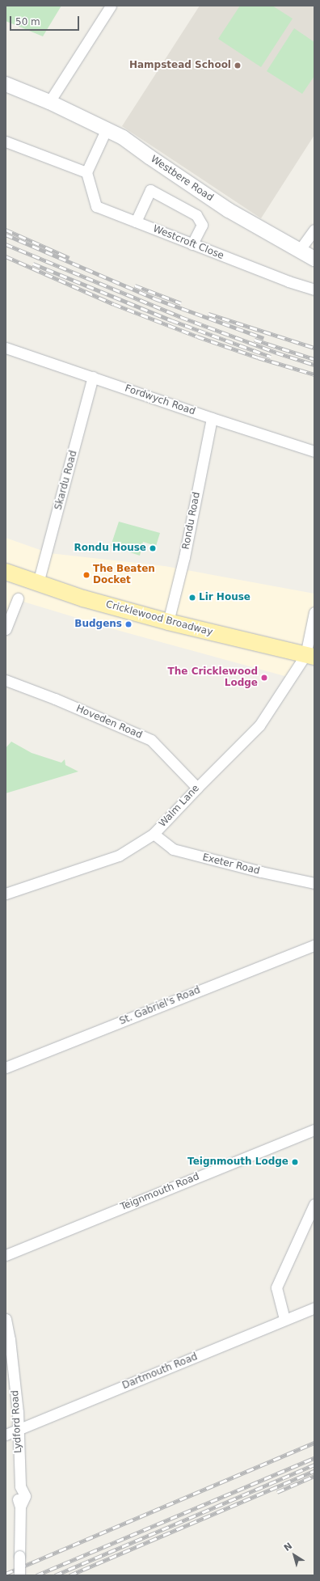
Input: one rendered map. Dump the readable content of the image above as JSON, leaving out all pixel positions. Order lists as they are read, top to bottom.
{
  "streets": {
    "main road": ["Cricklewood Broadway"],
    "street": [
      "Westbere Road",
      "Westcroft Close",
      "Fordwych Road",
      "Skardu Road",
      "Rondu Road",
      "Hoveden Road",
      "Walm Lane",
      "Exeter Road",
      "St. Gabriel's Road",
      "Teignmouth Road",
      "Dartmouth Road",
      "Lydford Road"
    ]
  },
  "crossings": [
    ["Fordwych Road", "Skardu Road"],
    ["Fordwych Road", "Rondu Road"],
    ["Skardu Road", "Cricklewood Broadway"],
    ["Rondu Road", "Cricklewood Broadway"],
    ["Cricklewood Broadway", "Walm Lane"],
    ["Hoveden Road", "Walm Lane"],
    ["Walm Lane", "Exeter Road"],
    ["Dartmouth Road", "Lydford Road"]
  ],
  "places": [
    "Hampstead School",
    "Rondu House",
    "The Beaten Docket",
    "Lir House",
    "Budgens",
    "The Cricklewood Lodge",
    "Teignmouth Lodge"
  ],
  "scale_bar": "50 m",
  "north": "top left"
}
